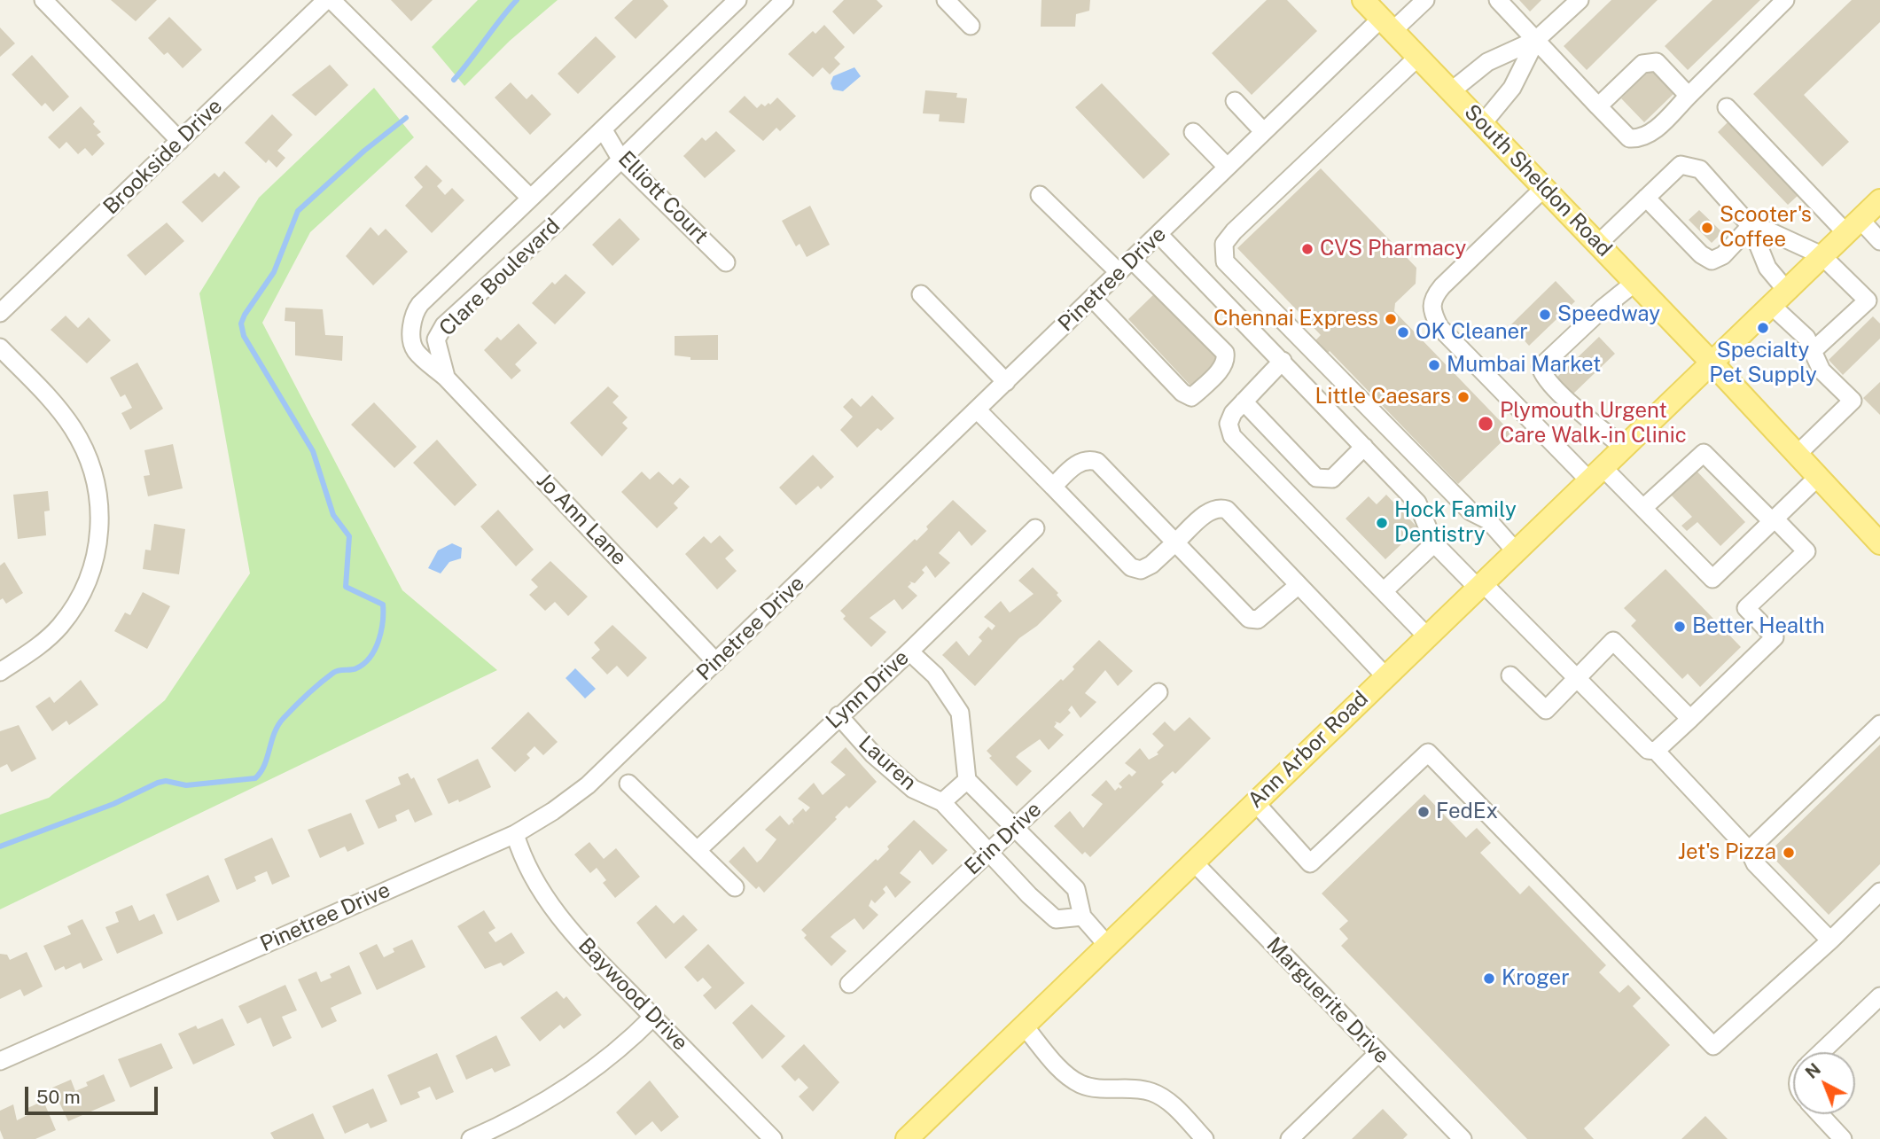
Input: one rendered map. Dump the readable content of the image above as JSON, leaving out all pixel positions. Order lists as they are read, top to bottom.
{
  "streets": {
    "main road": ["South Sheldon Road", "Ann Arbor Road"],
    "street": [
      "Brookside Drive",
      "Elliott Court",
      "Clare Boulevard",
      "Pinetree Drive",
      "Jo Ann Lane",
      "Lynn Drive",
      "Lauren",
      "Erin Drive",
      "Baywood Drive",
      "Marguerite Drive"
    ]
  },
  "crossings": [
    ["South Sheldon Road", "Pinetree Drive"],
    ["South Sheldon Road", "Ann Arbor Road"],
    ["Elliott Court", "Clare Boulevard"],
    ["Clare Boulevard", "Jo Ann Lane"],
    ["Pinetree Drive", "Jo Ann Lane"],
    ["Pinetree Drive", "Baywood Drive"],
    ["Lynn Drive", "Lauren"],
    ["Ann Arbor Road", "Marguerite Drive"],
    ["Lauren", "Erin Drive"]
  ],
  "places": [
    "Scooter's Coffee",
    "CVS Pharmacy",
    "Speedway",
    "Chennai Express",
    "Specialty Pet Supply",
    "OK Cleaner",
    "Mumbai Market",
    "Little Caesars",
    "Plymouth Urgent Care Walk-in Clinic",
    "Hock Family Dentistry",
    "Better Health",
    "FedEx",
    "Jet's Pizza",
    "Kroger"
  ],
  "scale_bar": "50 m",
  "north": "top left"
}
